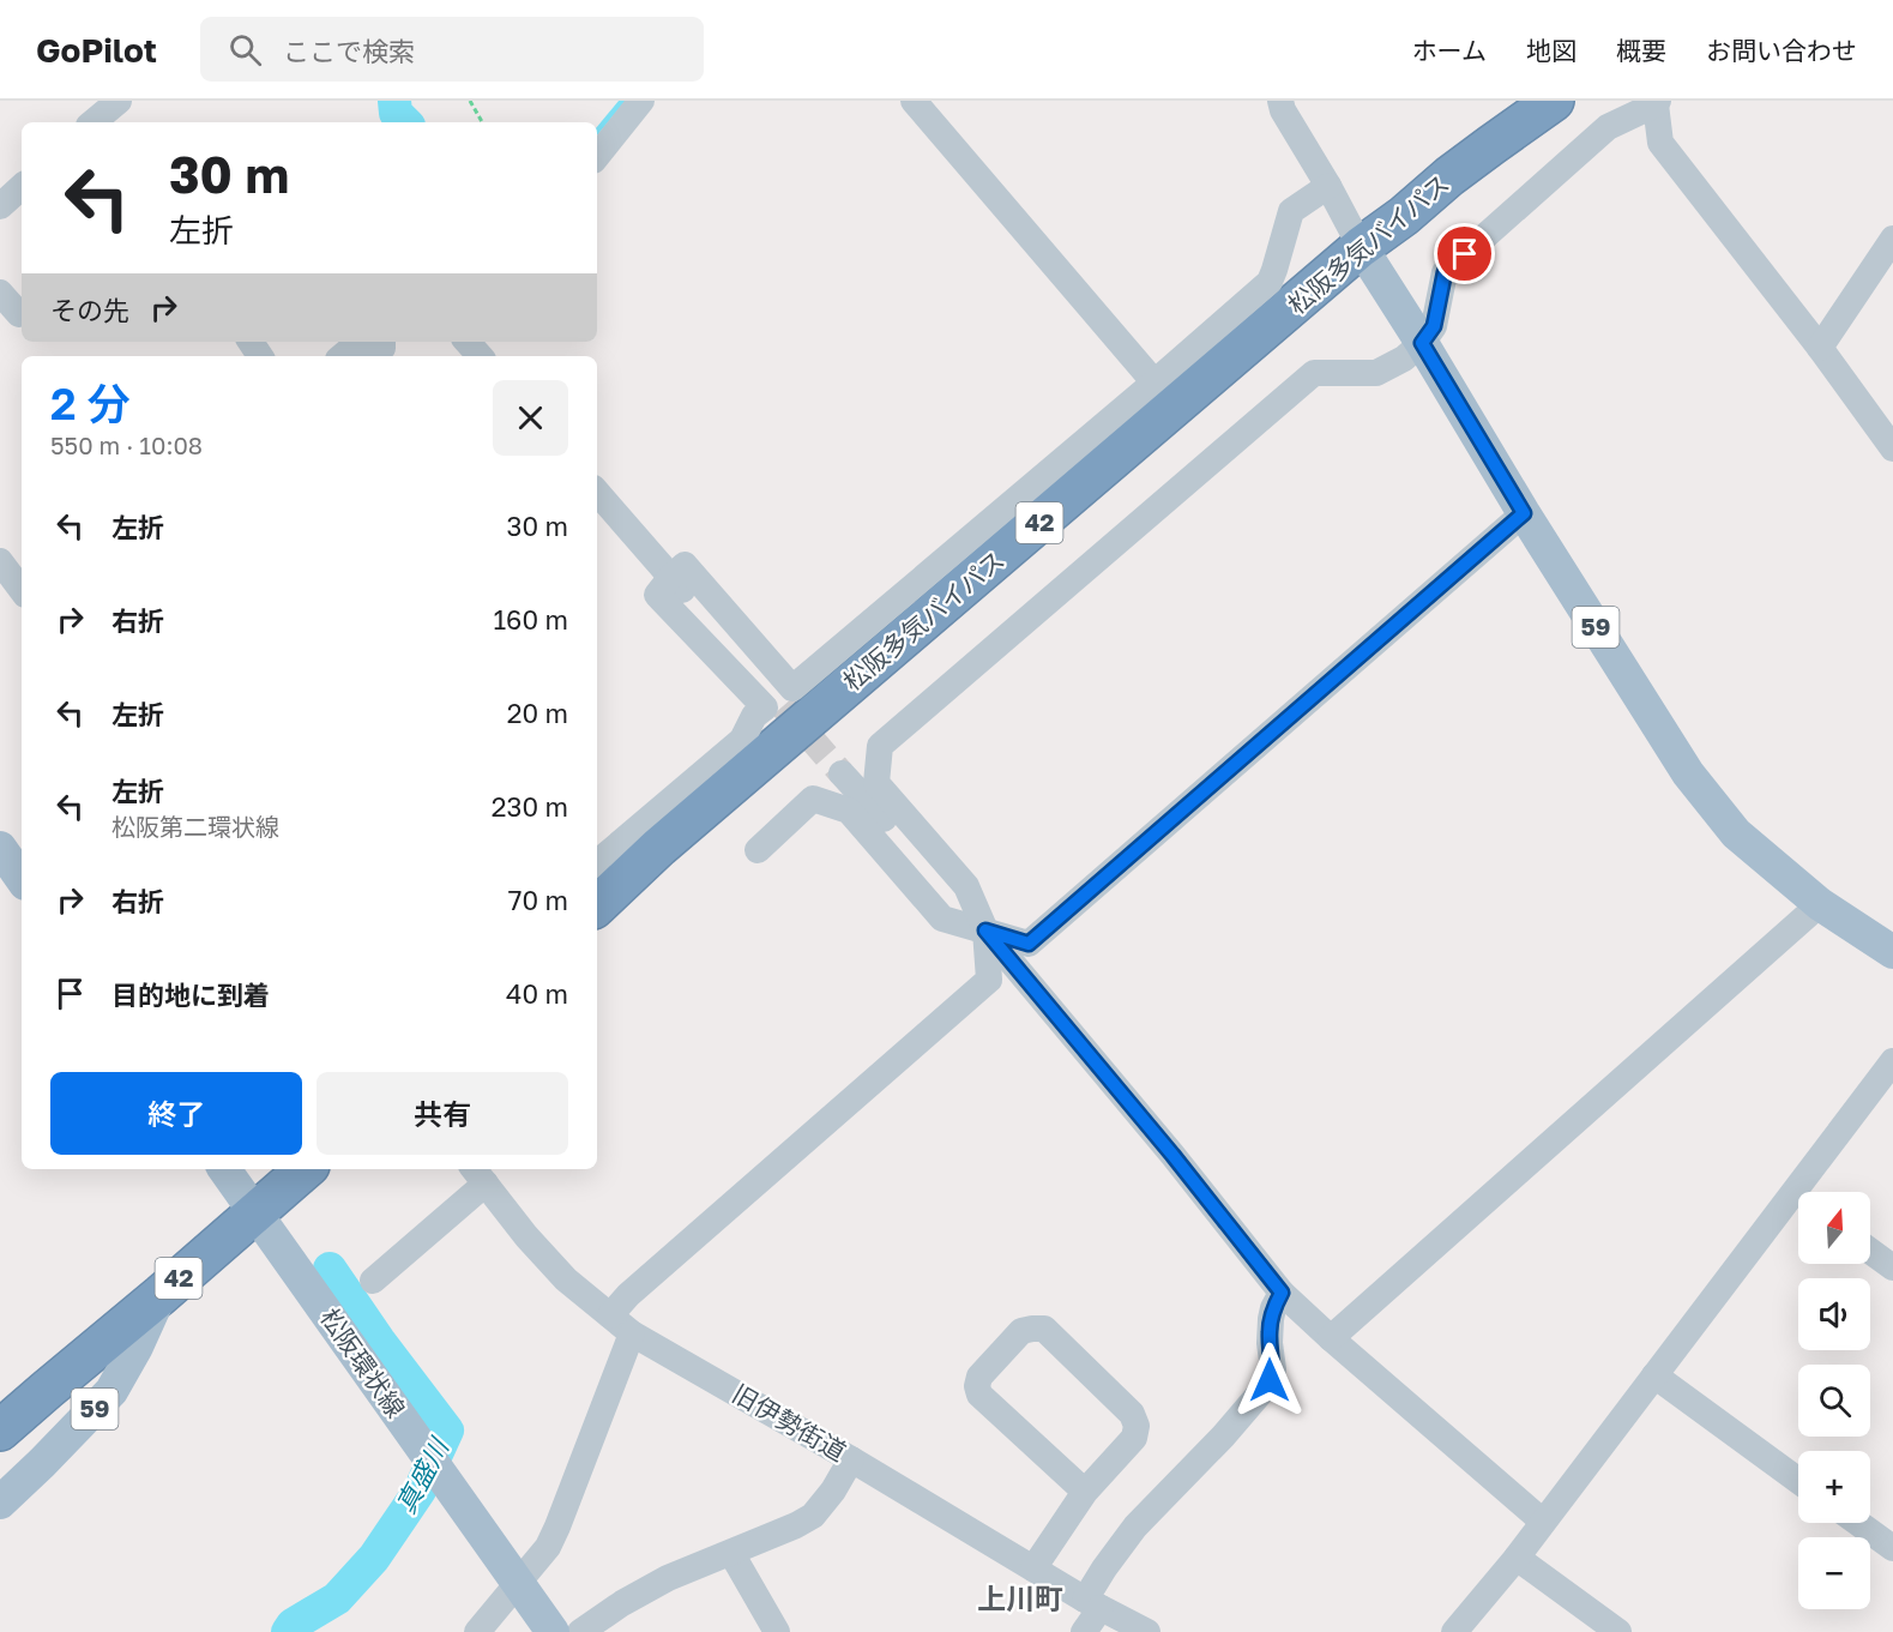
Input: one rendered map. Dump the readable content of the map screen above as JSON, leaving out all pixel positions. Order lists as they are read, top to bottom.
{
  "streets": {
    "highway": ["松阪多気バイパス", "42"],
    "main road": ["59", "松阪環状線"],
    "street": ["旧伊勢街道"]
  },
  "crossings": [
    ["松阪多気バイパス", "59"],
    ["42", "59"],
    ["42", "松阪環状線"]
  ],
  "districts": ["上川町"],
  "water": ["真盛川"],
  "north": "top",
  "page": {
    "header": "GoPilot",
    "search": "ここで検索",
    "nav": [
      "ホーム",
      "地図",
      "概要",
      "お問い合わせ"
    ],
    "turn": ["30 m", "左折"],
    "then": "その先",
    "heading": ["2 分", "550 m · 10:08"],
    "list": [
      {
        "name": "左折",
        "value": "30 m"
      },
      {
        "name": "右折",
        "value": "160 m"
      },
      {
        "name": "左折",
        "value": "20 m"
      },
      {
        "name": "左折",
        "note": "松阪第二環状線",
        "value": "230 m"
      },
      {
        "name": "右折",
        "value": "70 m"
      },
      {
        "name": "目的地に到着",
        "value": "40 m"
      }
    ],
    "buttons": ["終了", "共有"],
    "map_buttons": ["+", "−"]
  }
}
